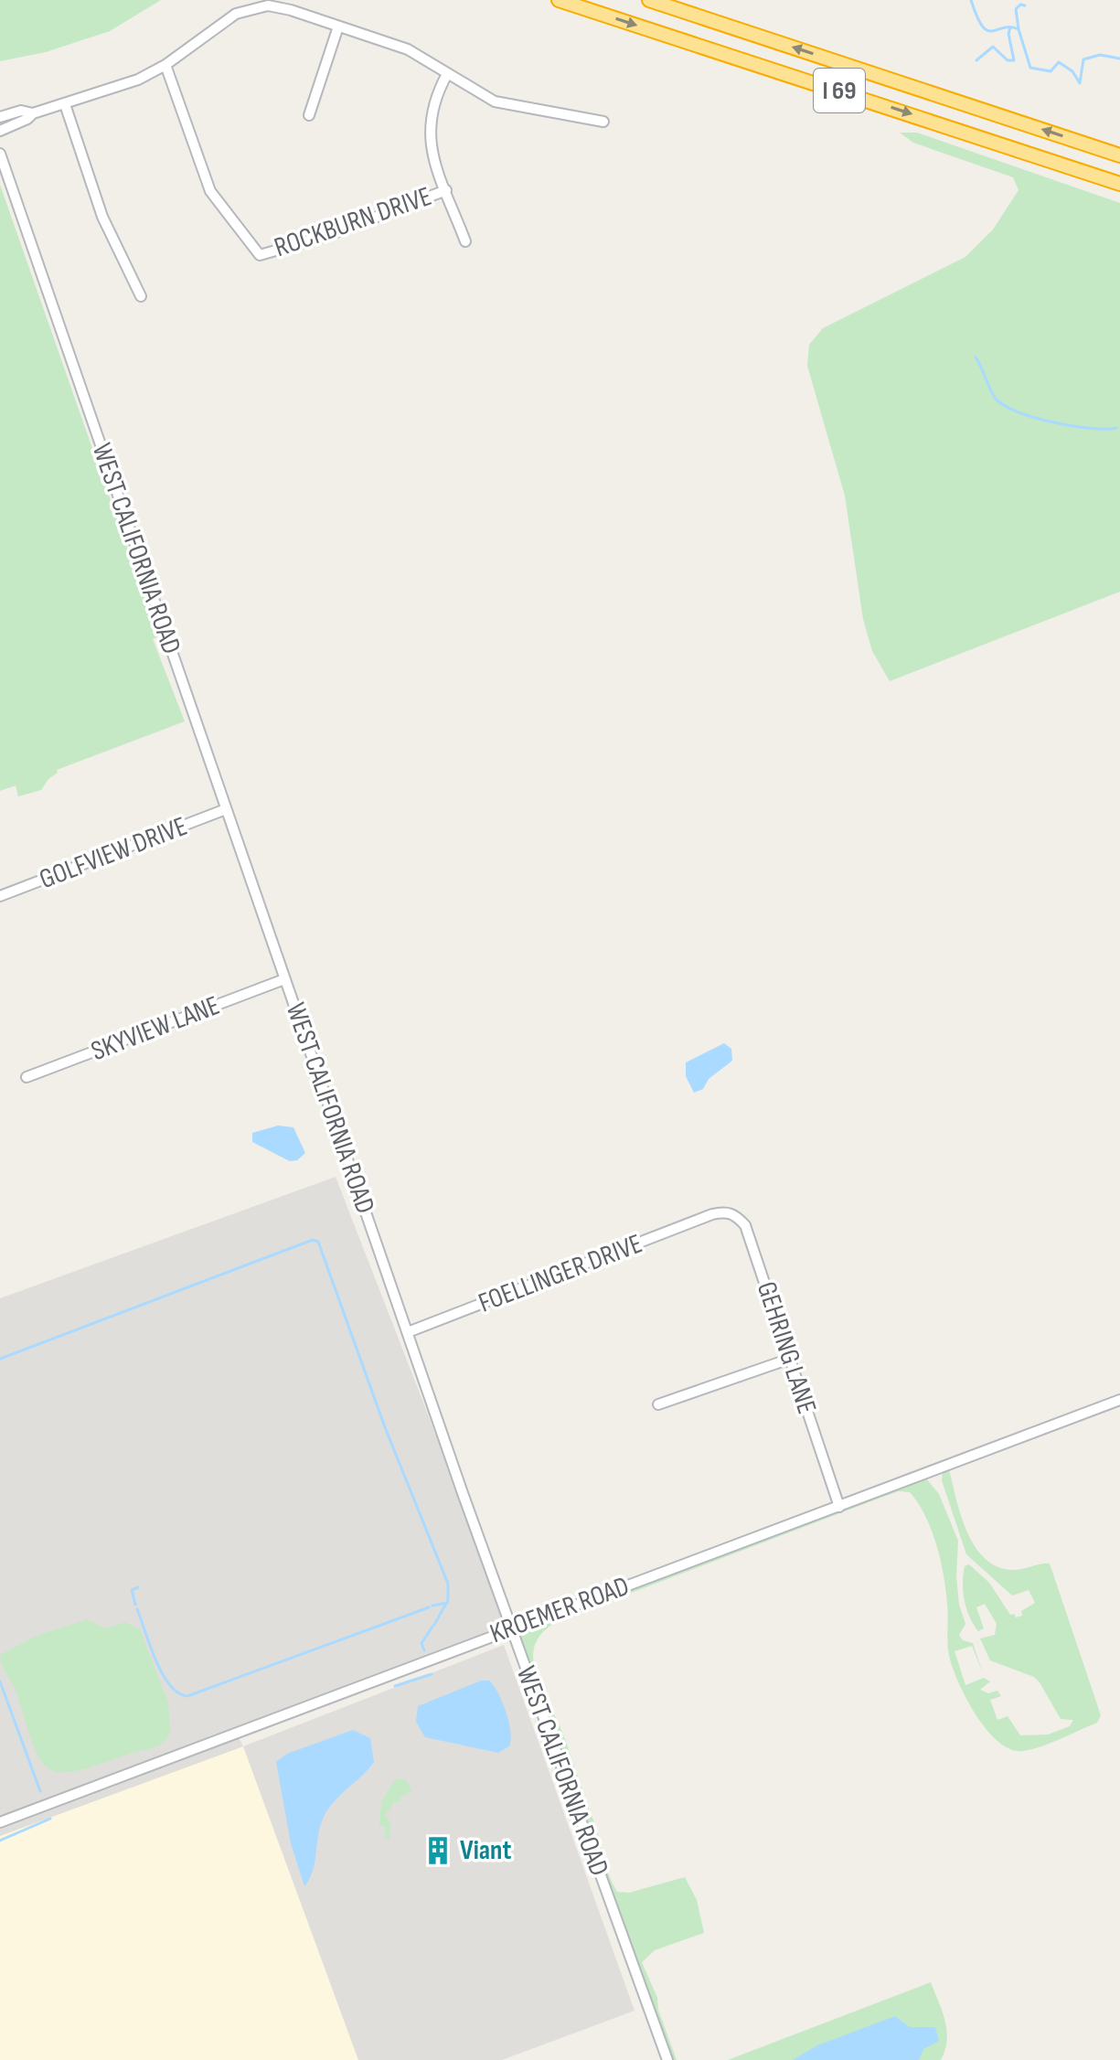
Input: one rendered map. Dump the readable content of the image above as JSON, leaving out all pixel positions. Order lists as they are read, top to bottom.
{
  "streets": {
    "highway": ["I 69"],
    "street": [
      "ROCKBURN DRIVE",
      "WEST CALIFORNIA ROAD",
      "GOLFVIEW DRIVE",
      "SKYVIEW LANE",
      "FOELLINGER DRIVE",
      "GEHRING LANE",
      "KROEMER ROAD"
    ]
  },
  "crossings": [
    ["WEST CALIFORNIA ROAD", "GOLFVIEW DRIVE"],
    ["WEST CALIFORNIA ROAD", "SKYVIEW LANE"],
    ["WEST CALIFORNIA ROAD", "FOELLINGER DRIVE"],
    ["WEST CALIFORNIA ROAD", "KROEMER ROAD"],
    ["FOELLINGER DRIVE", "GEHRING LANE"],
    ["GEHRING LANE", "KROEMER ROAD"]
  ],
  "places": {
    "building": ["Viant"]
  }
}
